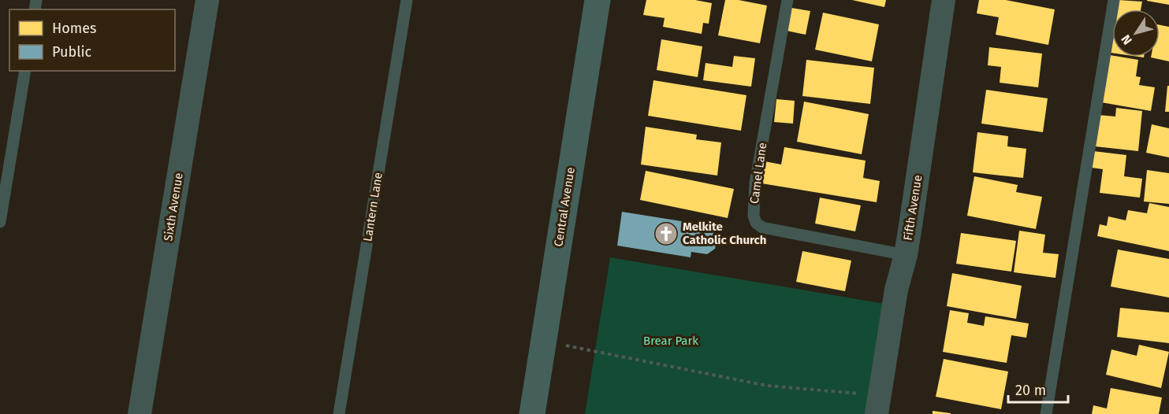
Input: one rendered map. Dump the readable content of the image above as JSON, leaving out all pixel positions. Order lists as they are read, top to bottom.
{
  "streets": {
    "main road": ["Central Avenue"],
    "street": ["Sixth Avenue", "Fifth Avenue"],
    "lane": ["Camel Lane", "Lantern Lane"]
  },
  "crossings": [
    ["Camel Lane", "Fifth Avenue"]
  ],
  "parks": ["Brear Park"],
  "places": {
    "church": ["Melkite Catholic Church"]
  },
  "legend": ["Homes", "Public"],
  "scale_bar": "20 m",
  "north": "bottom left"
}
